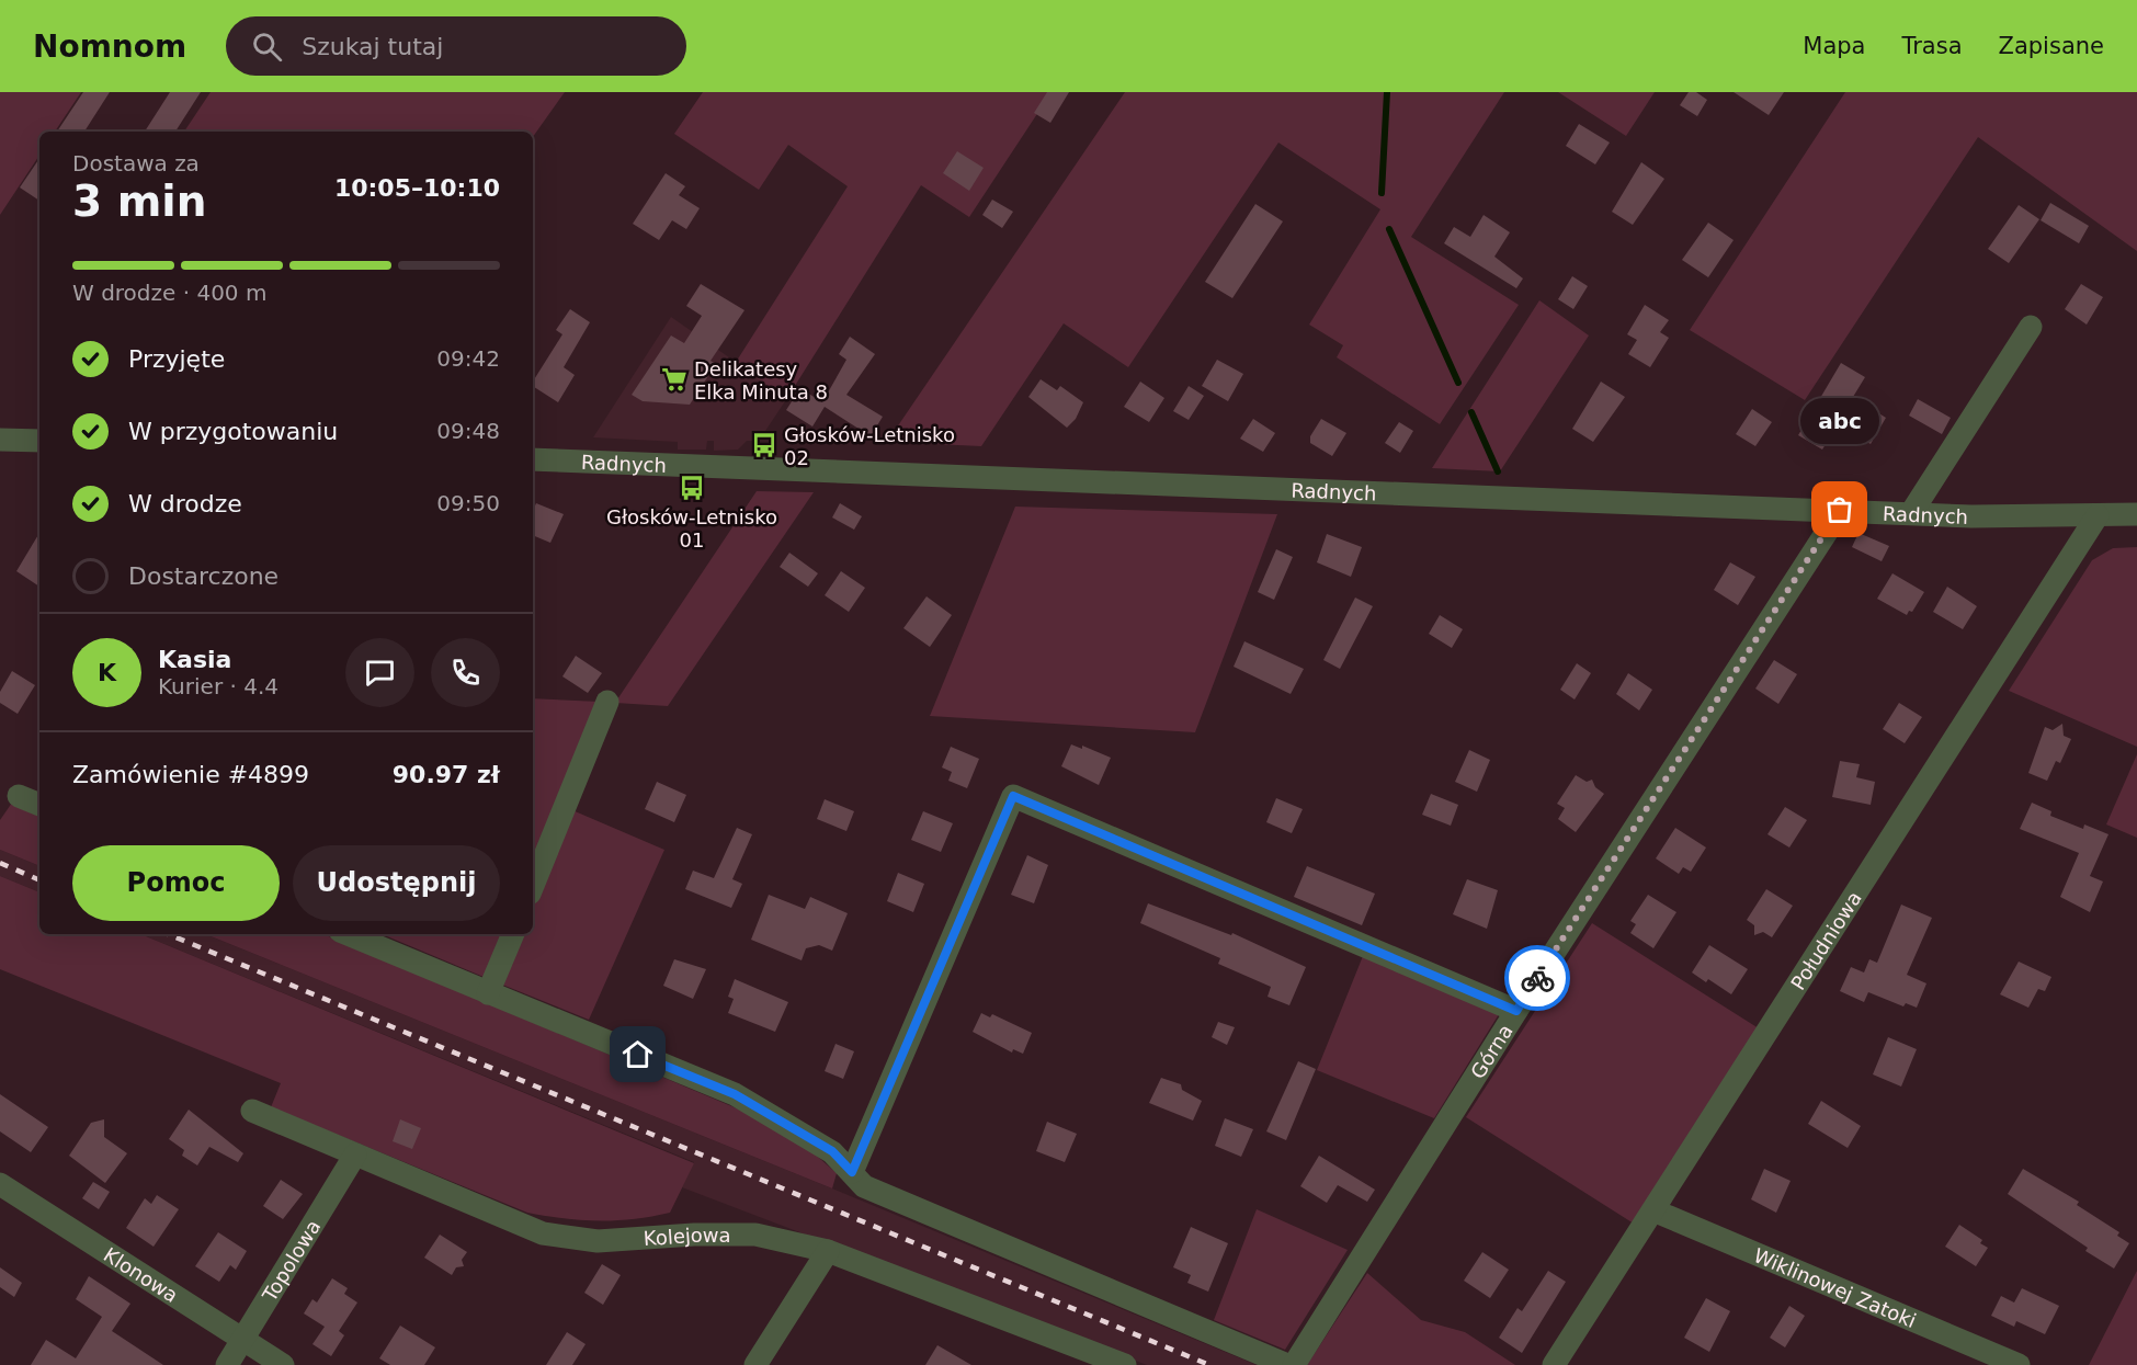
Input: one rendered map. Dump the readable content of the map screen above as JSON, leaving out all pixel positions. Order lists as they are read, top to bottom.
{
  "streets": {
    "street": [
      "Radnych",
      "Południowa",
      "Górna",
      "Kolejowa",
      "Topolowa",
      "Klonowa",
      "Wiklinowej Zatoki"
    ]
  },
  "crossings": [
    ["Radnych", "Południowa"],
    ["Radnych", "Górna"],
    ["Południowa", "Wiklinowej Zatoki"],
    ["Kolejowa", "Topolowa"],
    ["Topolowa", "Klonowa"]
  ],
  "places": {
    "supermarket": ["Delikatesy Elka Minuta 8"],
    "bus stop": ["Głosków-Letnisko 02", "Głosków-Letnisko 01"],
    "other": ["abc"]
  },
  "page": {
    "header": "Nomnom",
    "search": "Szukaj tutaj",
    "nav": ["Mapa", "Trasa", "Zapisane"],
    "heading": ["3 min", "Dostawa za", "10:05–10:10"],
    "panel": [
      "Kasia",
      "Kurier · 4.4",
      "Zamówienie #4899",
      "90.97 zł"
    ],
    "bar": "W drodze · 400 m",
    "list": [
      ["Przyjęte", "09:42"],
      ["W przygotowaniu", "09:48"],
      ["W drodze", "09:50"],
      "Dostarczone"
    ],
    "bubble": "abc",
    "round": "K",
    "buttons": ["Pomoc", "Udostępnij"]
  }
}
